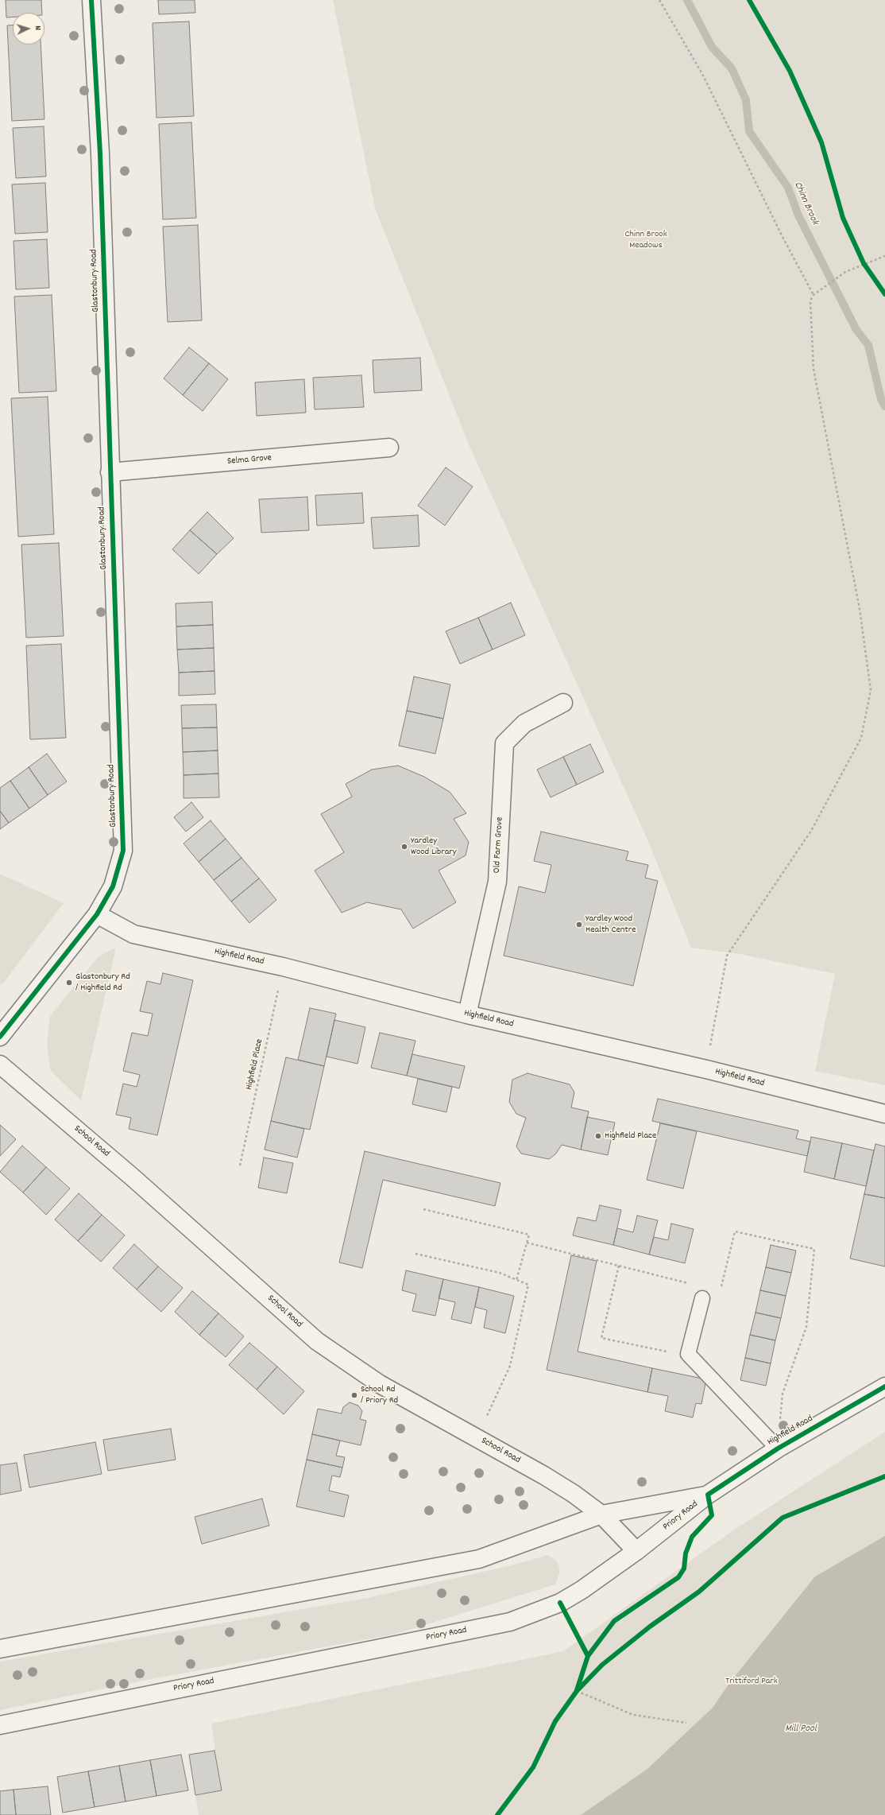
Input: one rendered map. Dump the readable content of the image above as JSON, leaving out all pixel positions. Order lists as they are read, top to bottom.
{
  "streets": {
    "street": [
      "Glastonbury Road",
      "Selma Grove",
      "Old Farm Grove",
      "Highfield Road",
      "School Road",
      "Priory Road"
    ],
    "path": ["Highfield Place"]
  },
  "crossings": [
    ["Glastonbury Road", "Selma Grove"],
    ["Glastonbury Road", "Highfield Road"],
    ["Old Farm Grove", "Highfield Road"],
    ["Highfield Road", "Highfield Place"],
    ["Highfield Road", "Priory Road"],
    ["School Road", "Priory Road"]
  ],
  "water": ["Chinn Brook", "Mill Pool"],
  "parks": ["Chinn Brook Meadows", "Trittiford Park"],
  "places": [
    "Yardley Wood Library",
    "Yardley Wood Health Centre",
    "Glastonbury Rd / Highfield Rd",
    "Highfield Place",
    "School Rd / Priory Rd"
  ],
  "north": "right"
}
